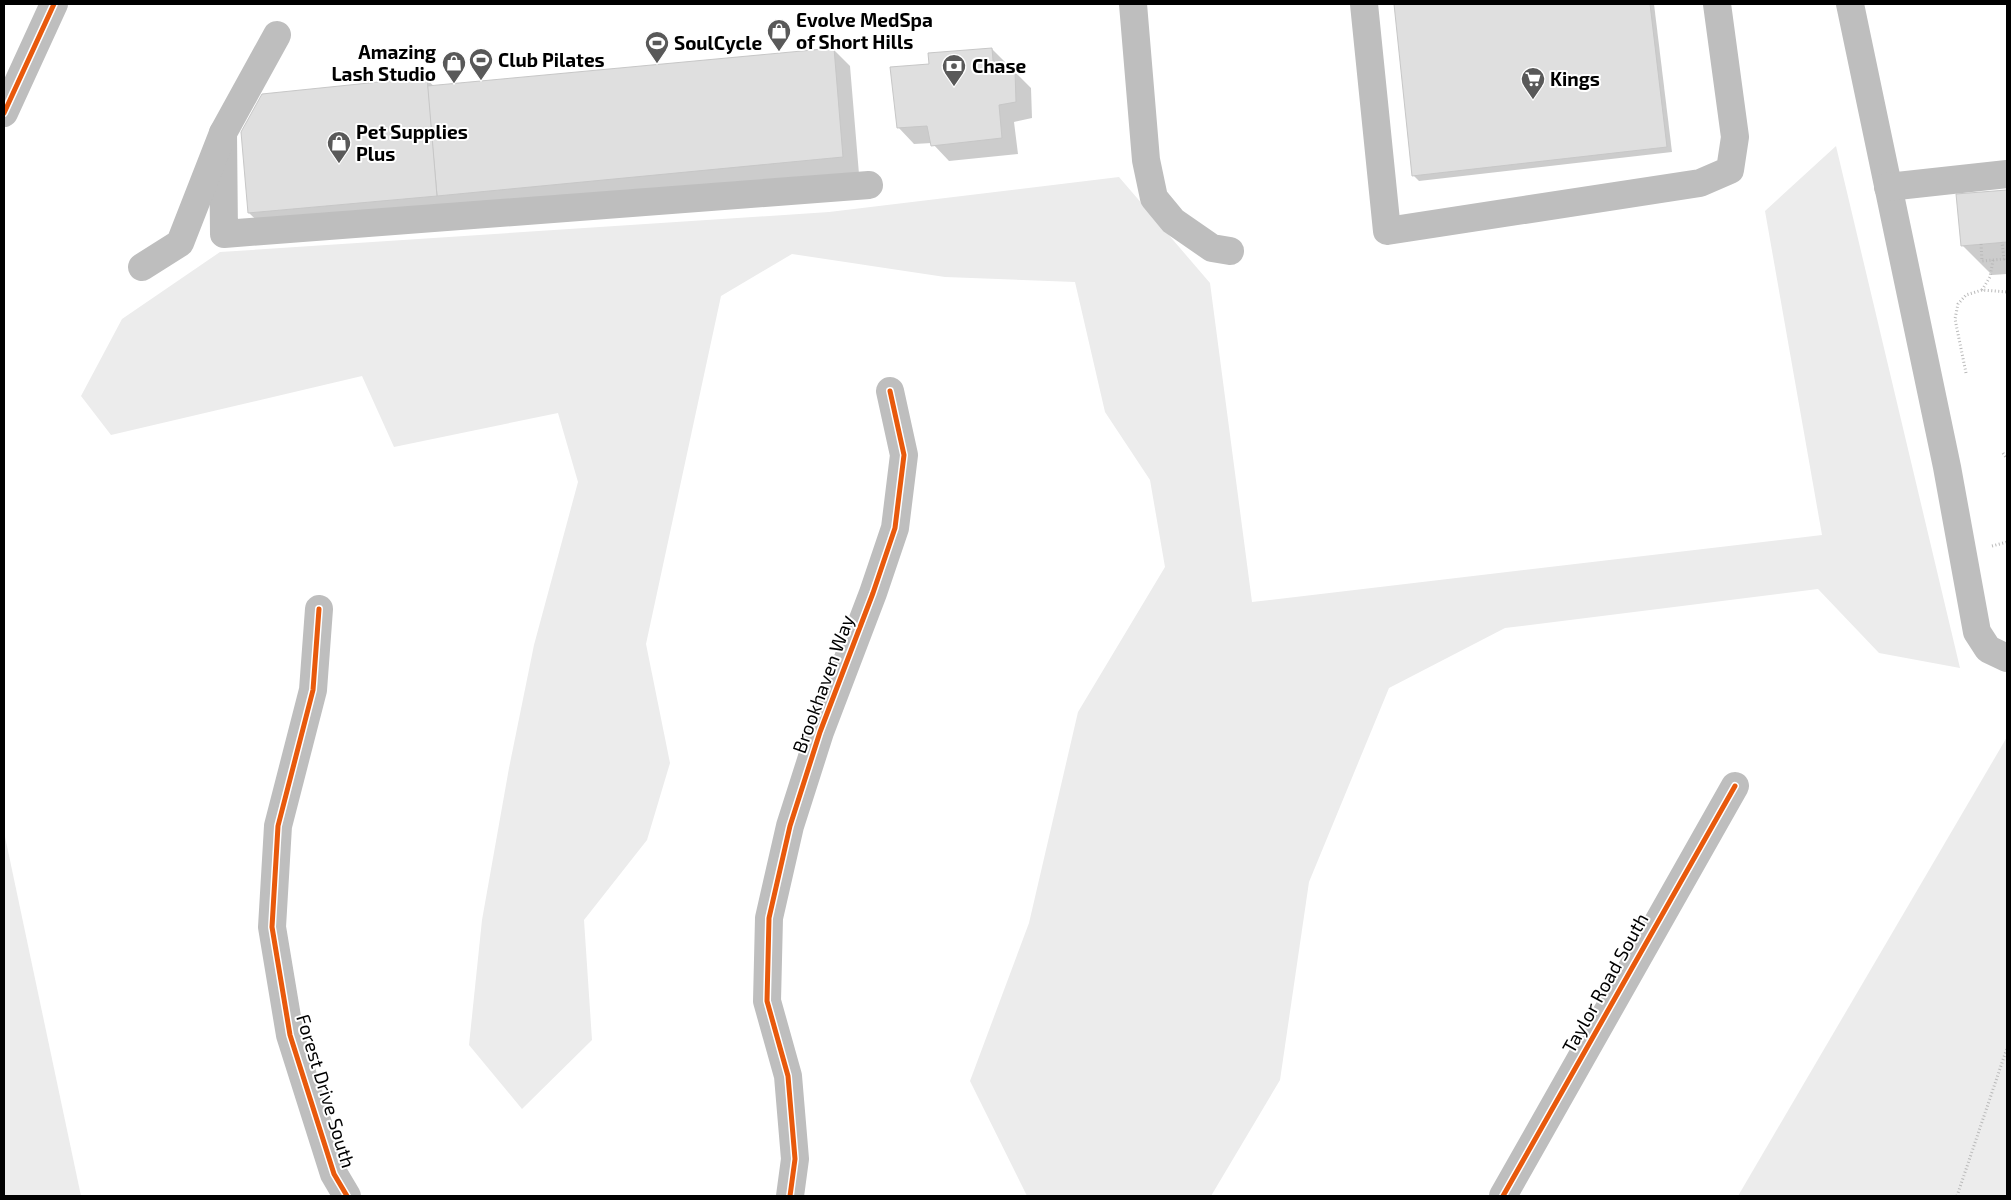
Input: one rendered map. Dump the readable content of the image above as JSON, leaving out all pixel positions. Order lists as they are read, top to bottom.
{
  "streets": {
    "street": ["Brookhaven Way", "Taylor Road South", "Forest Drive South"]
  },
  "places": {
    "shop": ["Evolve MedSpa of Short Hills", "Amazing Lash Studio", "Pet Supplies Plus"],
    "sports": ["SoulCycle", "Club Pilates"],
    "bank": ["Chase"],
    "supermarket": ["Kings"]
  }
}
